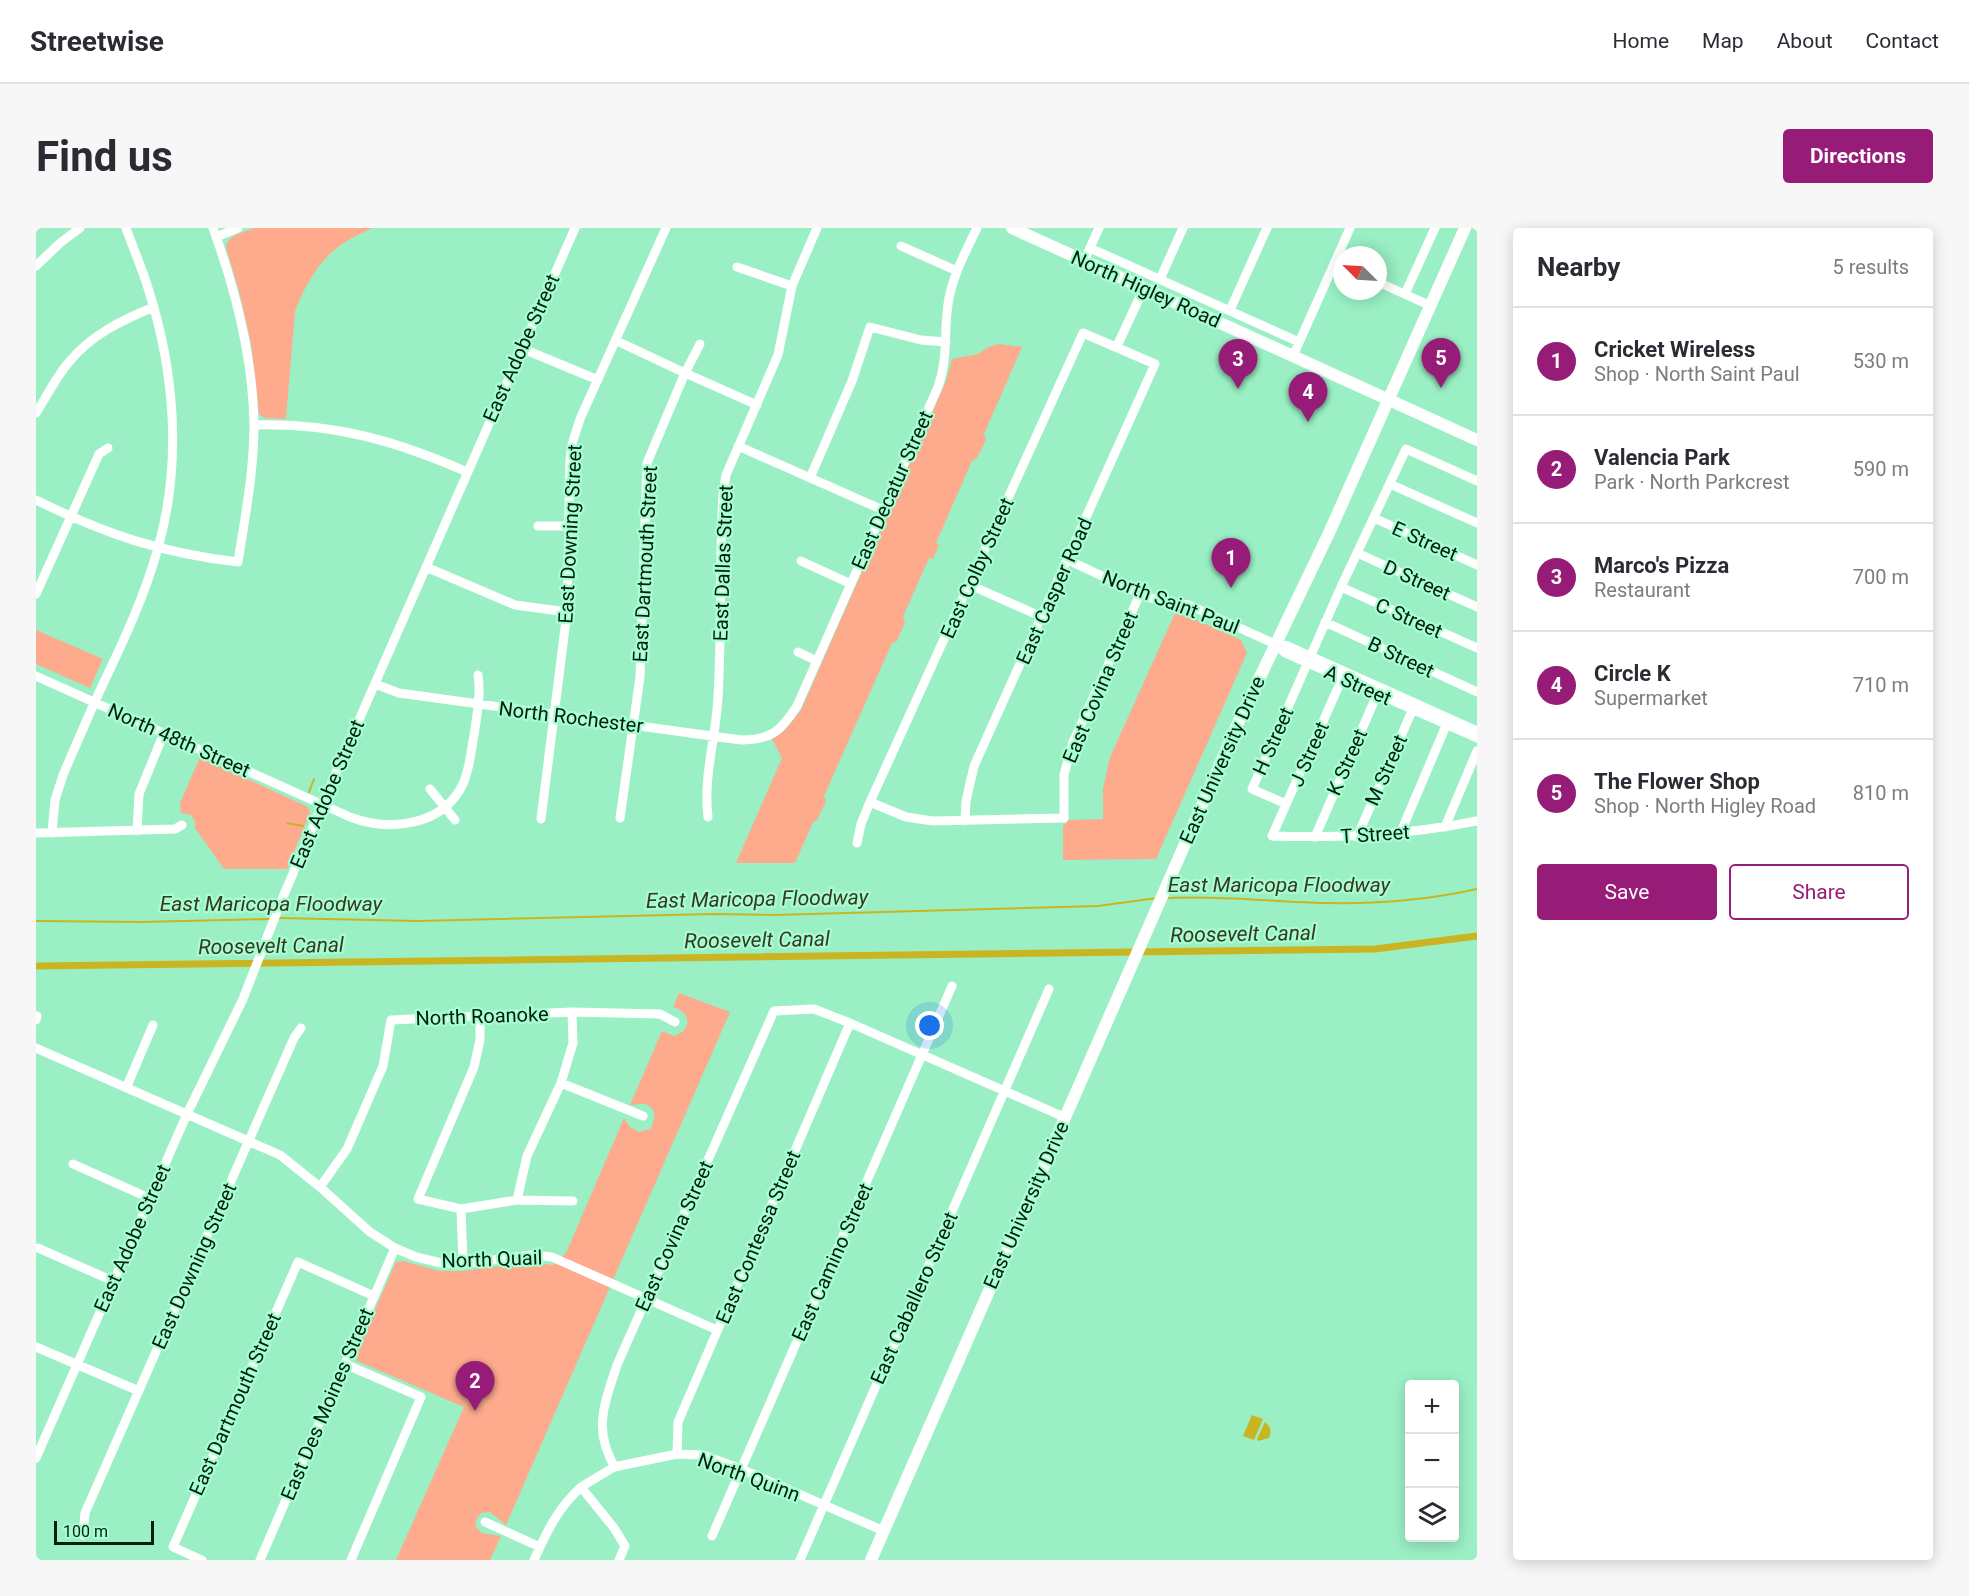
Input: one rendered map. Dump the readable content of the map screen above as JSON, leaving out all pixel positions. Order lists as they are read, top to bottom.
{
  "streets": {
    "main road": ["North Higley Road", "East University Drive"],
    "street": [
      "East Adobe Street",
      "East Decatur Street",
      "East Downing Street",
      "E Street",
      "East Dallas Street",
      "East Dartmouth Street",
      "East Colby Street",
      "D Street",
      "East Casper Road",
      "North Saint Paul",
      "C Street",
      "B Street",
      "A Street",
      "East Covina Street",
      "North Rochester",
      "North 48th Street",
      "H Street",
      "J Street",
      "K Street",
      "M Street",
      "T Street",
      "North Roanoke",
      "East Contessa Street",
      "North Quail",
      "East Camino Street",
      "East Caballero Street",
      "East Des Moines Street",
      "North Quinn"
    ]
  },
  "crossings": [
    ["North Higley Road", "East University Drive"],
    ["East Adobe Street", "North Rochester"],
    ["East Adobe Street", "North 48th Street"],
    ["East Adobe Street", "North Quail"],
    ["East Decatur Street", "North Rochester"],
    ["East Downing Street", "North Rochester"],
    ["East Downing Street", "North Quail"],
    ["E Street", "A Street"],
    ["East Dallas Street", "North Rochester"],
    ["East Dartmouth Street", "North Rochester"],
    ["East Dartmouth Street", "East Des Moines Street"],
    ["East Colby Street", "East Casper Road"],
    ["D Street", "A Street"],
    ["East Casper Road", "North Saint Paul"],
    ["East Casper Road", "East Covina Street"],
    ["North Saint Paul", "A Street"],
    ["North Saint Paul", "East Covina Street"],
    ["North Saint Paul", "East University Drive"],
    ["C Street", "A Street"],
    ["B Street", "A Street"],
    ["A Street", "H Street"],
    ["A Street", "J Street"],
    ["A Street", "East University Drive"],
    ["A Street", "K Street"],
    ["A Street", "M Street"],
    ["East Covina Street", "East Contessa Street"],
    ["East Covina Street", "North Quail"],
    ["East Covina Street", "North Quinn"],
    ["H Street", "J Street"],
    ["J Street", "T Street"],
    ["East University Drive", "North Quinn"],
    ["K Street", "T Street"],
    ["M Street", "T Street"],
    ["North Roanoke", "North Quail"],
    ["East Contessa Street", "North Quail"],
    ["East Contessa Street", "North Quinn"],
    ["North Quail", "East Des Moines Street"],
    ["East Camino Street", "North Quinn"],
    ["East Caballero Street", "North Quinn"]
  ],
  "water": ["East Maricopa Floodway", "Roosevelt Canal"],
  "scale_bar": "100 m",
  "north": "top left",
  "page": {
    "header": "Streetwise",
    "nav": [
      "Home",
      "Map",
      "About",
      "Contact"
    ],
    "buttons": [
      "Directions",
      ["Save", "Share"]
    ],
    "title": "Find us",
    "heading": ["Nearby", "5 results"],
    "list": [
      {
        "mark": "1",
        "name": "Cricket Wireless",
        "note": "Shop · North Saint Paul",
        "value": "530 m"
      },
      {
        "mark": "2",
        "name": "Valencia Park",
        "note": "Park · North Parkcrest",
        "value": "590 m"
      },
      {
        "mark": "3",
        "name": "Marco's Pizza",
        "note": "Restaurant",
        "value": "700 m"
      },
      {
        "mark": "4",
        "name": "Circle K",
        "note": "Supermarket",
        "value": "710 m"
      },
      {
        "mark": "5",
        "name": "The Flower Shop",
        "note": "Shop · North Higley Road",
        "value": "810 m"
      }
    ],
    "pins": [
      "5",
      "3",
      "4",
      "1",
      "2"
    ],
    "map_buttons": ["+", "−"],
    "scale": "100 m"
  }
}
